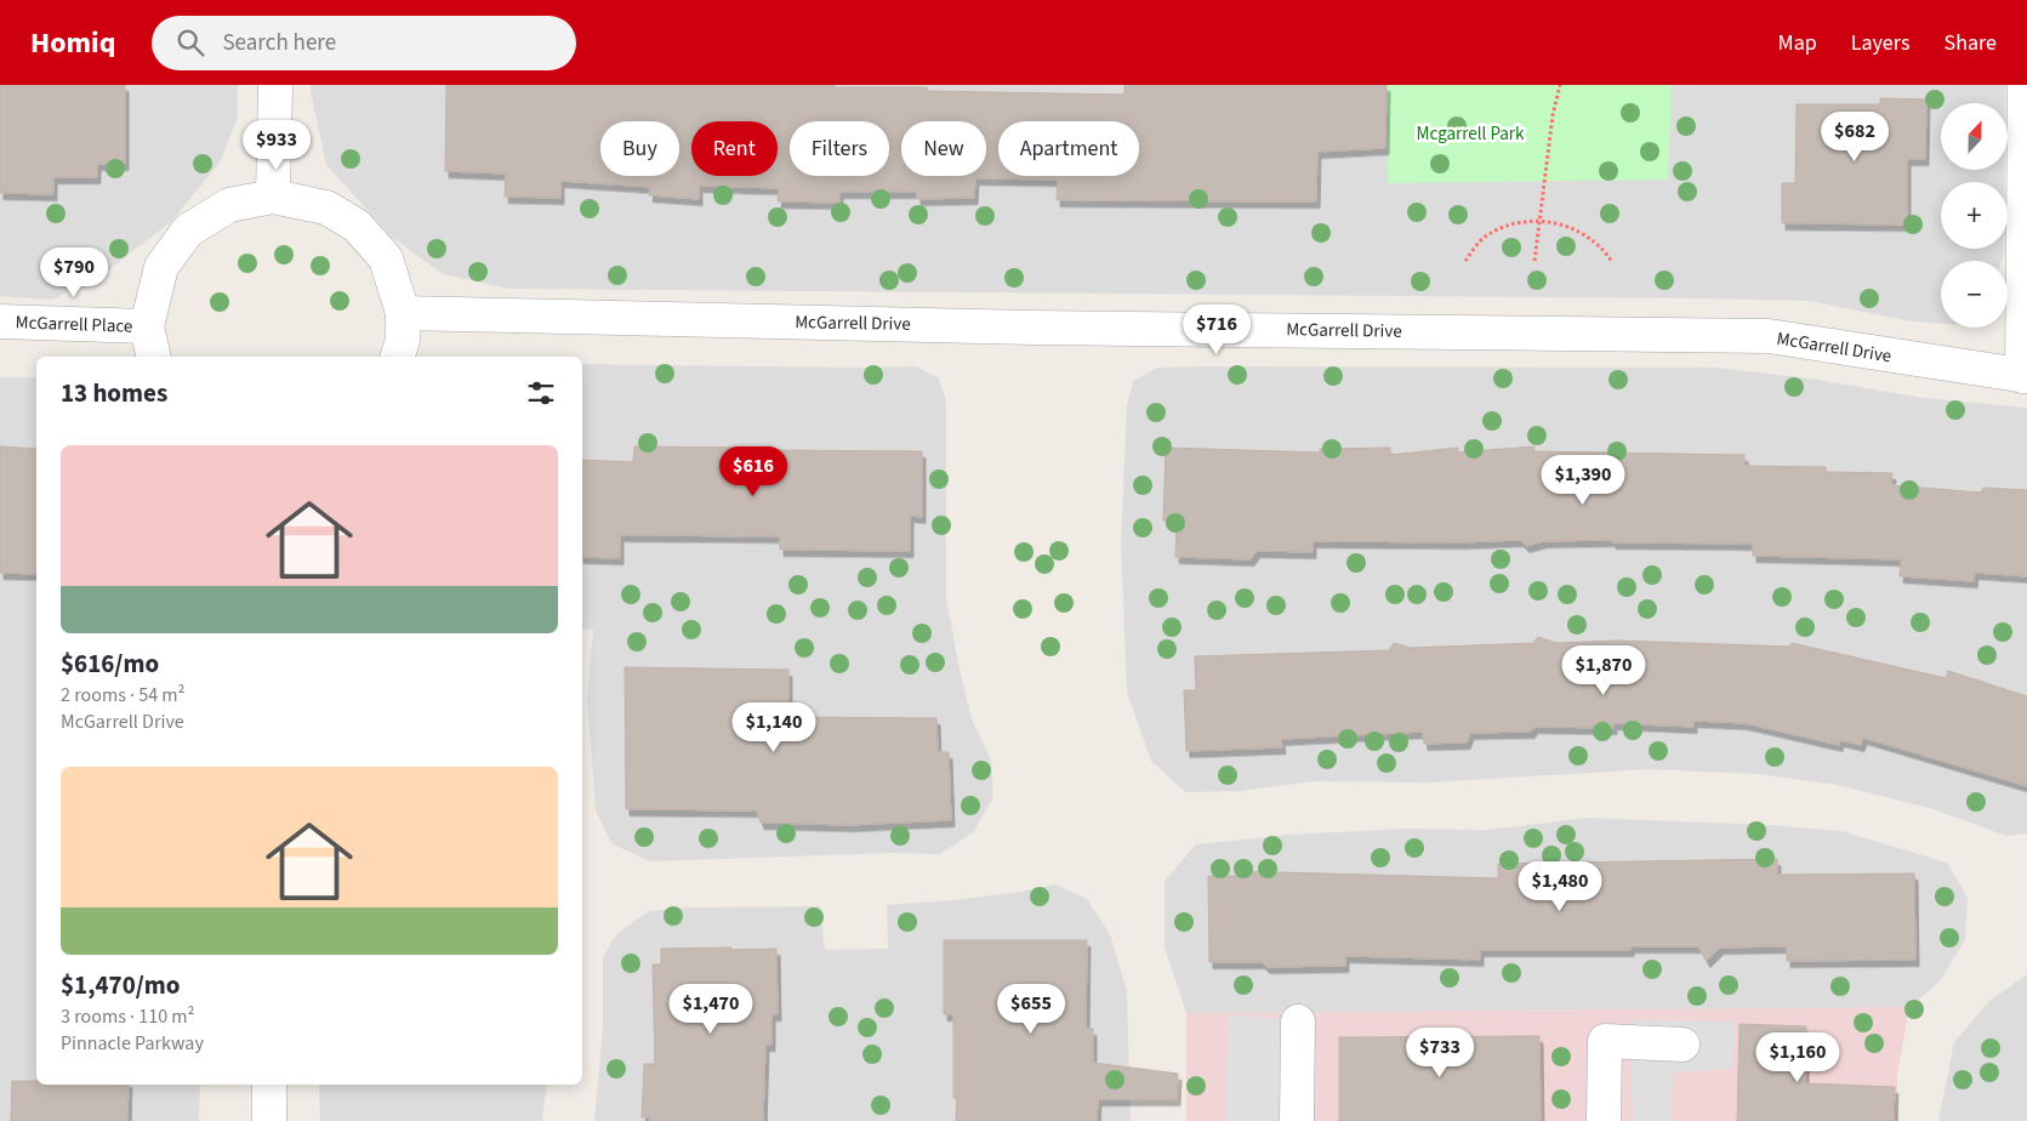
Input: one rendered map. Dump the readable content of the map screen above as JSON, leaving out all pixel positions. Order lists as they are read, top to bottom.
{
  "streets": {
    "street": ["McGarrell Drive", "McGarrell Place"]
  },
  "parks": ["Mcgarrell Park"],
  "north": "top",
  "page": {
    "header": "Homiq",
    "search": "Search here",
    "nav": ["Map", "Layers", "Share"],
    "map_buttons": ["+", "−"],
    "price": [
      "$682",
      "$933",
      "$790",
      "$716",
      "$616",
      "$1,390",
      "$1,870",
      "$1,140",
      "$1,480",
      "$1,470",
      "$655",
      "$733",
      "$1,160"
    ],
    "chip": [
      "Buy",
      "Rent",
      "Filters",
      "New",
      "Apartment"
    ],
    "heading": "13 homes",
    "list": [
      {
        "name": "$616/mo",
        "note": "2 rooms · 54 m² · McGarrell Drive"
      },
      {
        "name": "$1,470/mo",
        "note": "3 rooms · 110 m² · Pinnacle Parkway"
      }
    ]
  }
}
